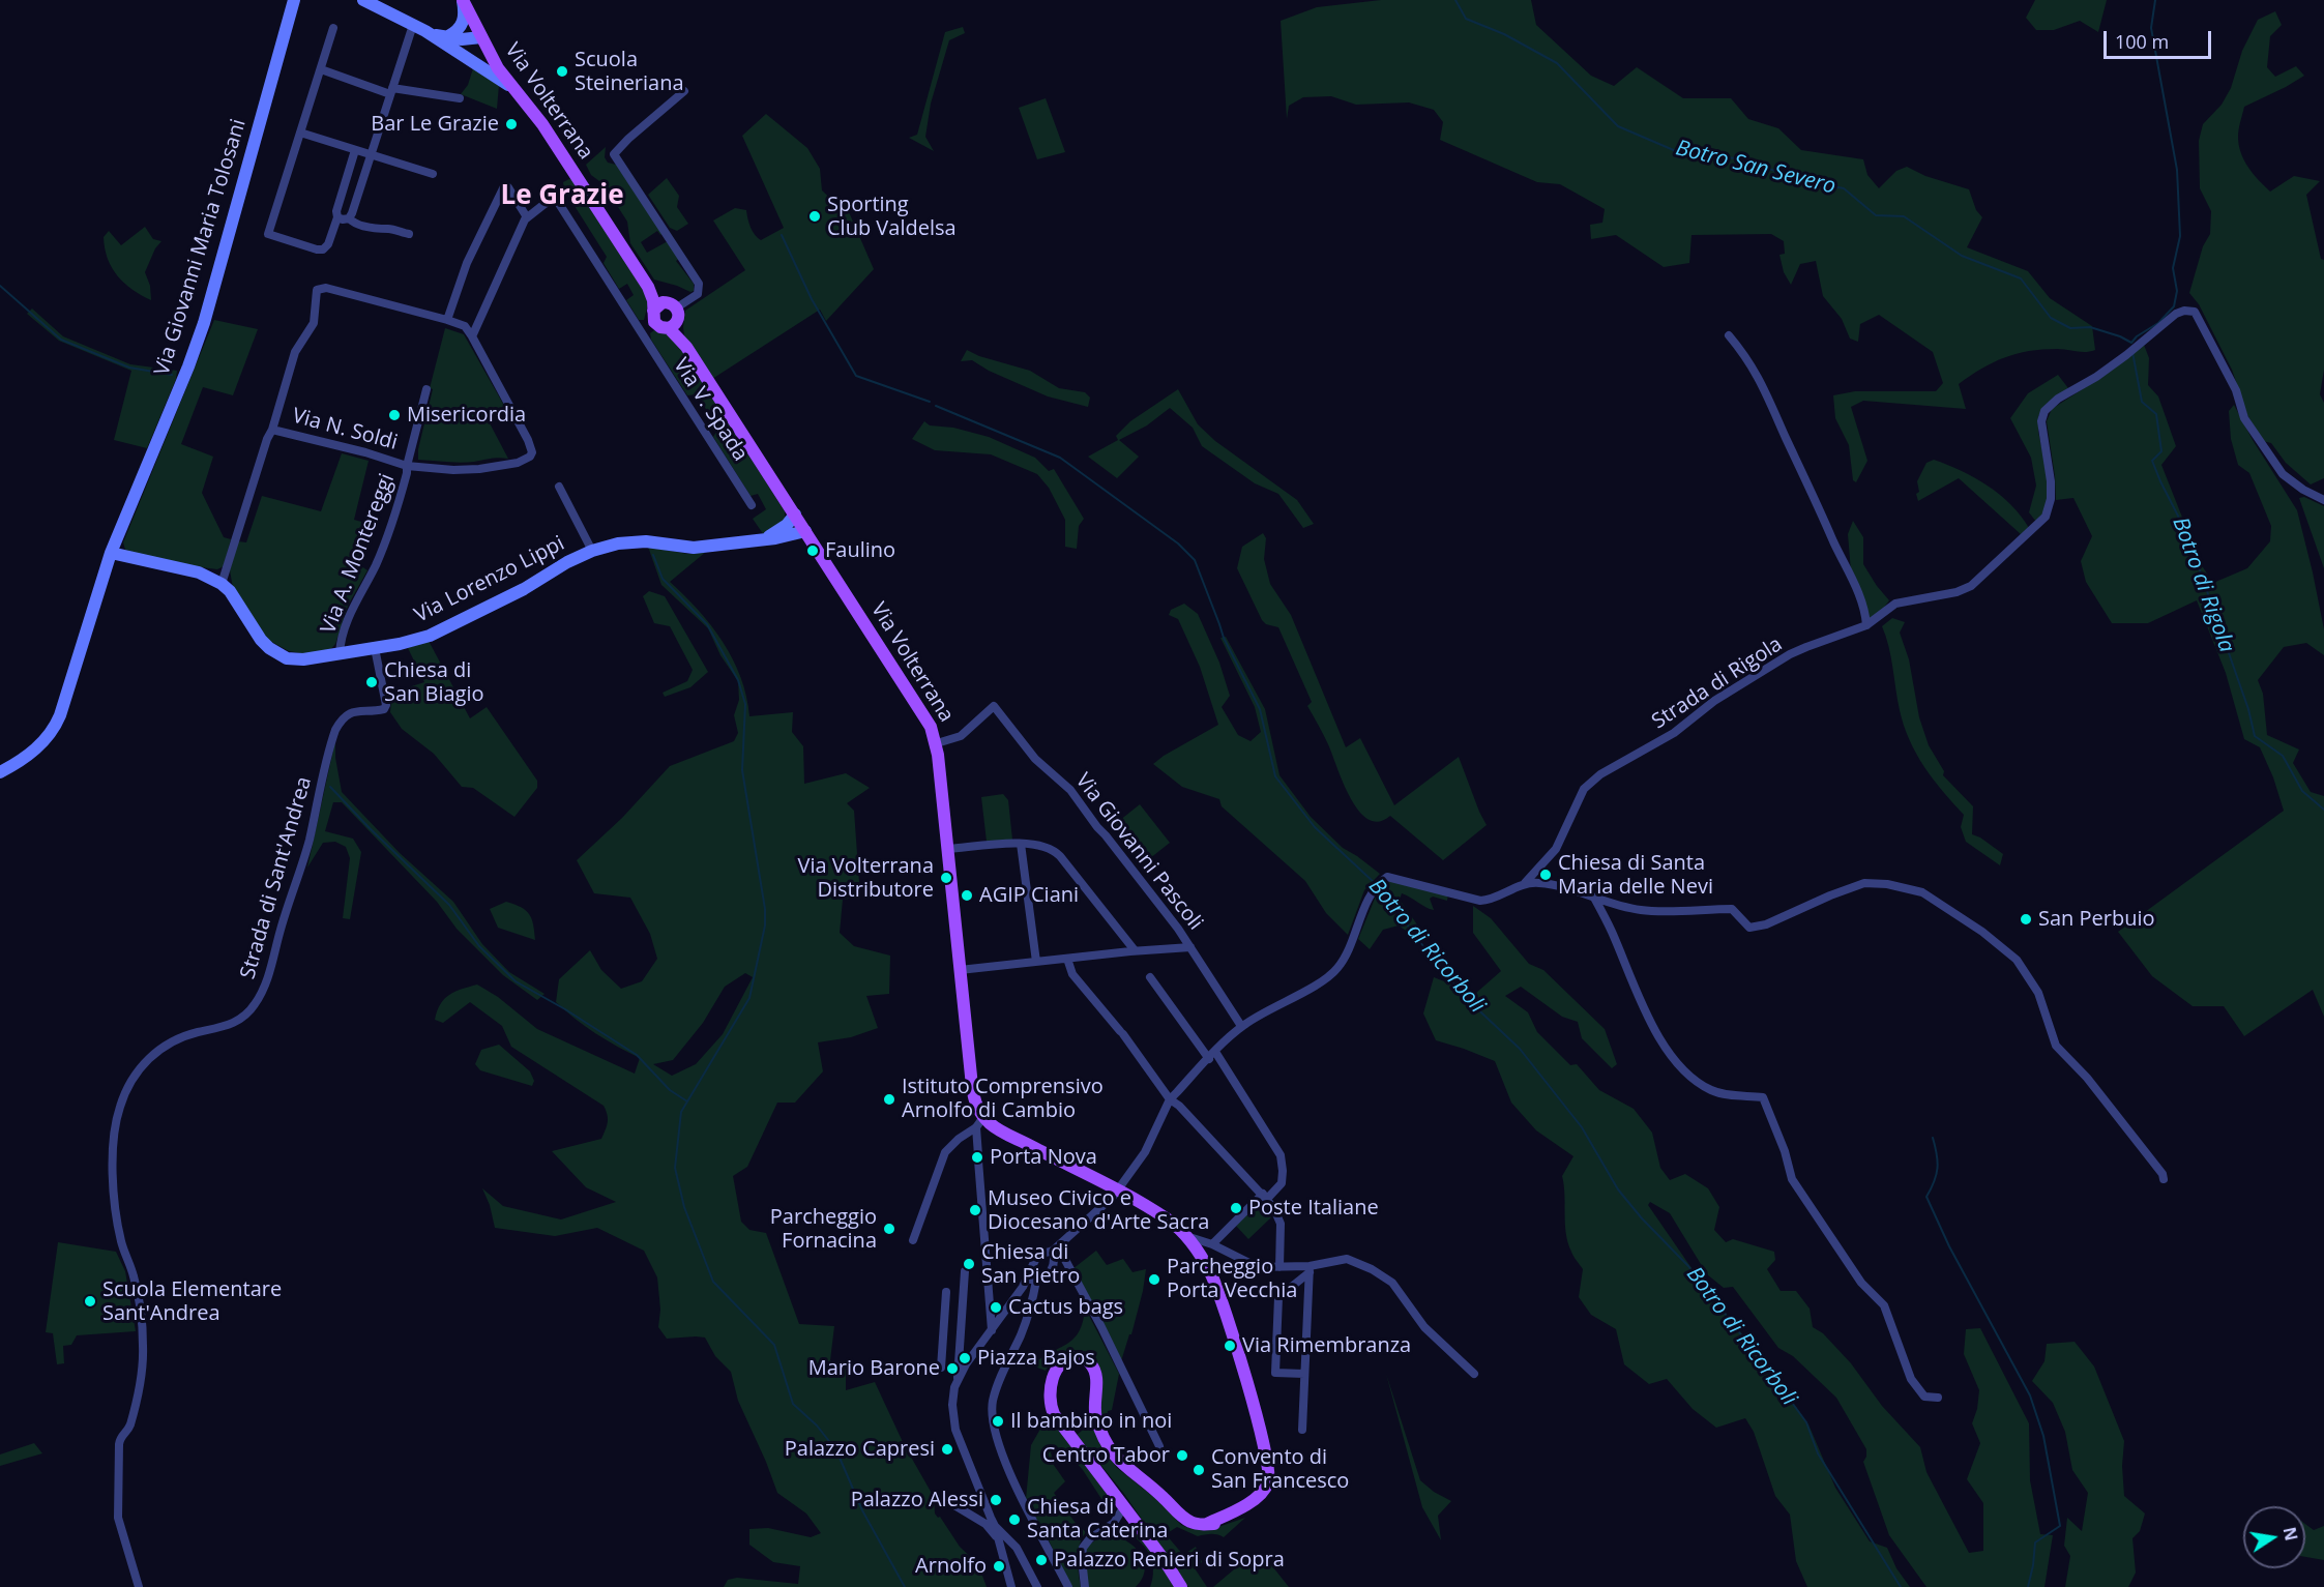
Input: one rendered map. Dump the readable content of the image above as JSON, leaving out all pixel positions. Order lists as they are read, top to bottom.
{
  "streets": {
    "main road": ["Via Volterrana"],
    "street": [
      "Via Giovanni Maria Tolosani",
      "Via V. Spada",
      "Via N. Soldi",
      "Via A. Montereggi",
      "Via Lorenzo Lippi",
      "Strada di Rigola",
      "Via Giovanni Pascoli",
      "Strada di Sant'Andrea"
    ]
  },
  "crossings": [
    ["Via Volterrana", "Via Lorenzo Lippi"],
    ["Via Volterrana", "Via Giovanni Pascoli"],
    ["Via Giovanni Maria Tolosani", "Via Lorenzo Lippi"],
    ["Via N. Soldi", "Via A. Montereggi"],
    ["Via A. Montereggi", "Via Lorenzo Lippi"],
    ["Via Lorenzo Lippi", "Strada di Sant'Andrea"]
  ],
  "districts": ["Le Grazie"],
  "water": ["Botro San Severo", "Botro di Rigola", "Botro di Ricorboli"],
  "places": [
    "Scuola Steineriana",
    "Bar Le Grazie",
    "Sporting Club Valdelsa",
    "Misericordia",
    "Faulino",
    "Chiesa di San Biagio",
    "Chiesa di Santa Maria delle Nevi",
    "Via Volterrana Distributore",
    "AGIP Ciani",
    "San Perbuio",
    "Istituto Comprensivo Arnolfo di Cambio",
    "Porta Nova",
    "Poste Italiane",
    "Museo Civico e Diocesano d'Arte Sacra",
    "Parcheggio Fornacina",
    "Chiesa di San Pietro",
    "Parcheggio Porta Vecchia",
    "Scuola Elementare Sant'Andrea",
    "Cactus bags",
    "Via Rimembranza",
    "Piazza Bajos",
    "Mario Barone",
    "Il bambino in noi",
    "Palazzo Capresi",
    "Centro Tabor",
    "Convento di San Francesco",
    "Palazzo Alessi",
    "Chiesa di Santa Caterina",
    "Palazzo Renieri di Sopra",
    "Arnolfo"
  ],
  "scale_bar": "100 m",
  "north": "right"
}
